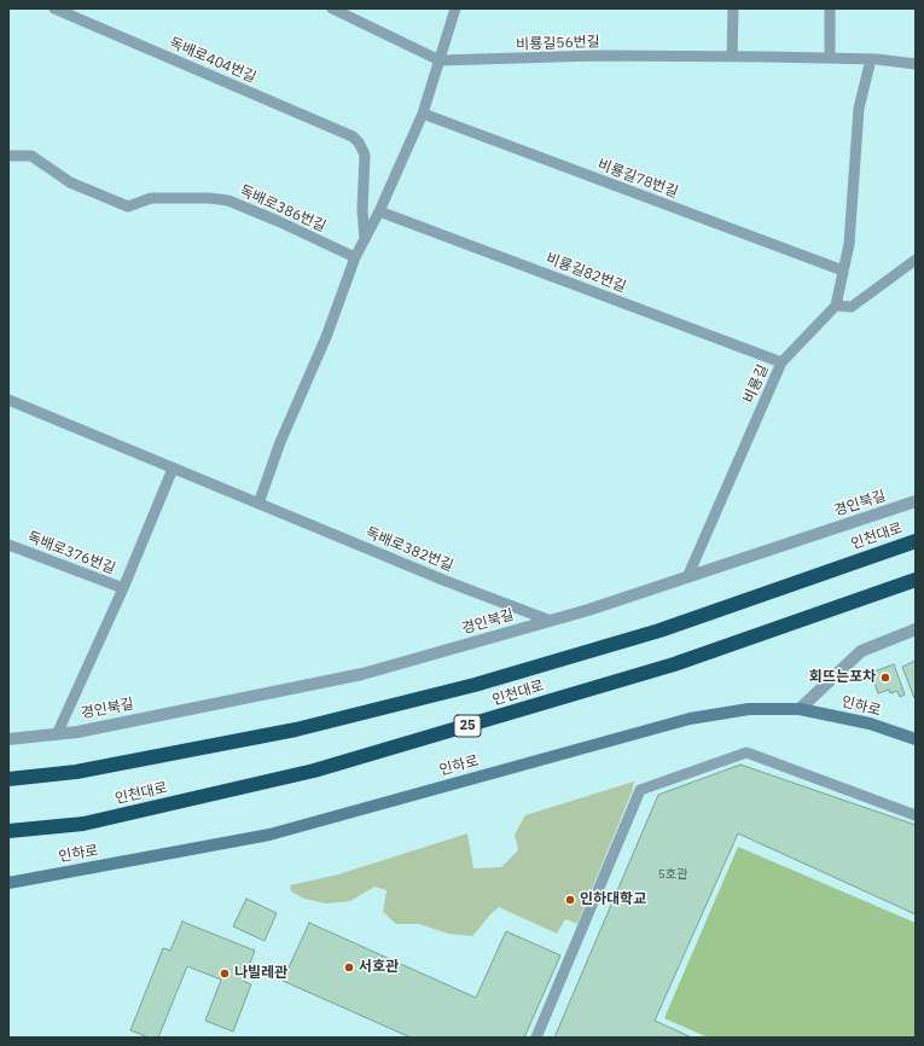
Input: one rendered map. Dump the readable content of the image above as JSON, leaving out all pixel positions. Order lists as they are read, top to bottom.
{
  "streets": {
    "highway": ["인천대로", "25"],
    "main road": ["인하로"],
    "street": ["경인북길"],
    "lane": [
      "비룡길56번길",
      "독배로404번길",
      "비룡길78번길",
      "독배로386번길",
      "비룡길82번길",
      "비룡길",
      "독배로382번길",
      "독배로376번길"
    ]
  },
  "crossings": [
    ["비룡길82번길", "비룡길"],
    ["비룡길", "경인북길"],
    ["경인북길", "독배로382번길"],
    ["경인북길", "독배로376번길"]
  ],
  "places": [
    "회뜨는포차",
    "인하대학교",
    "서호관",
    "나빌레관"
  ],
  "house_numbers": ["5호관"]
}
